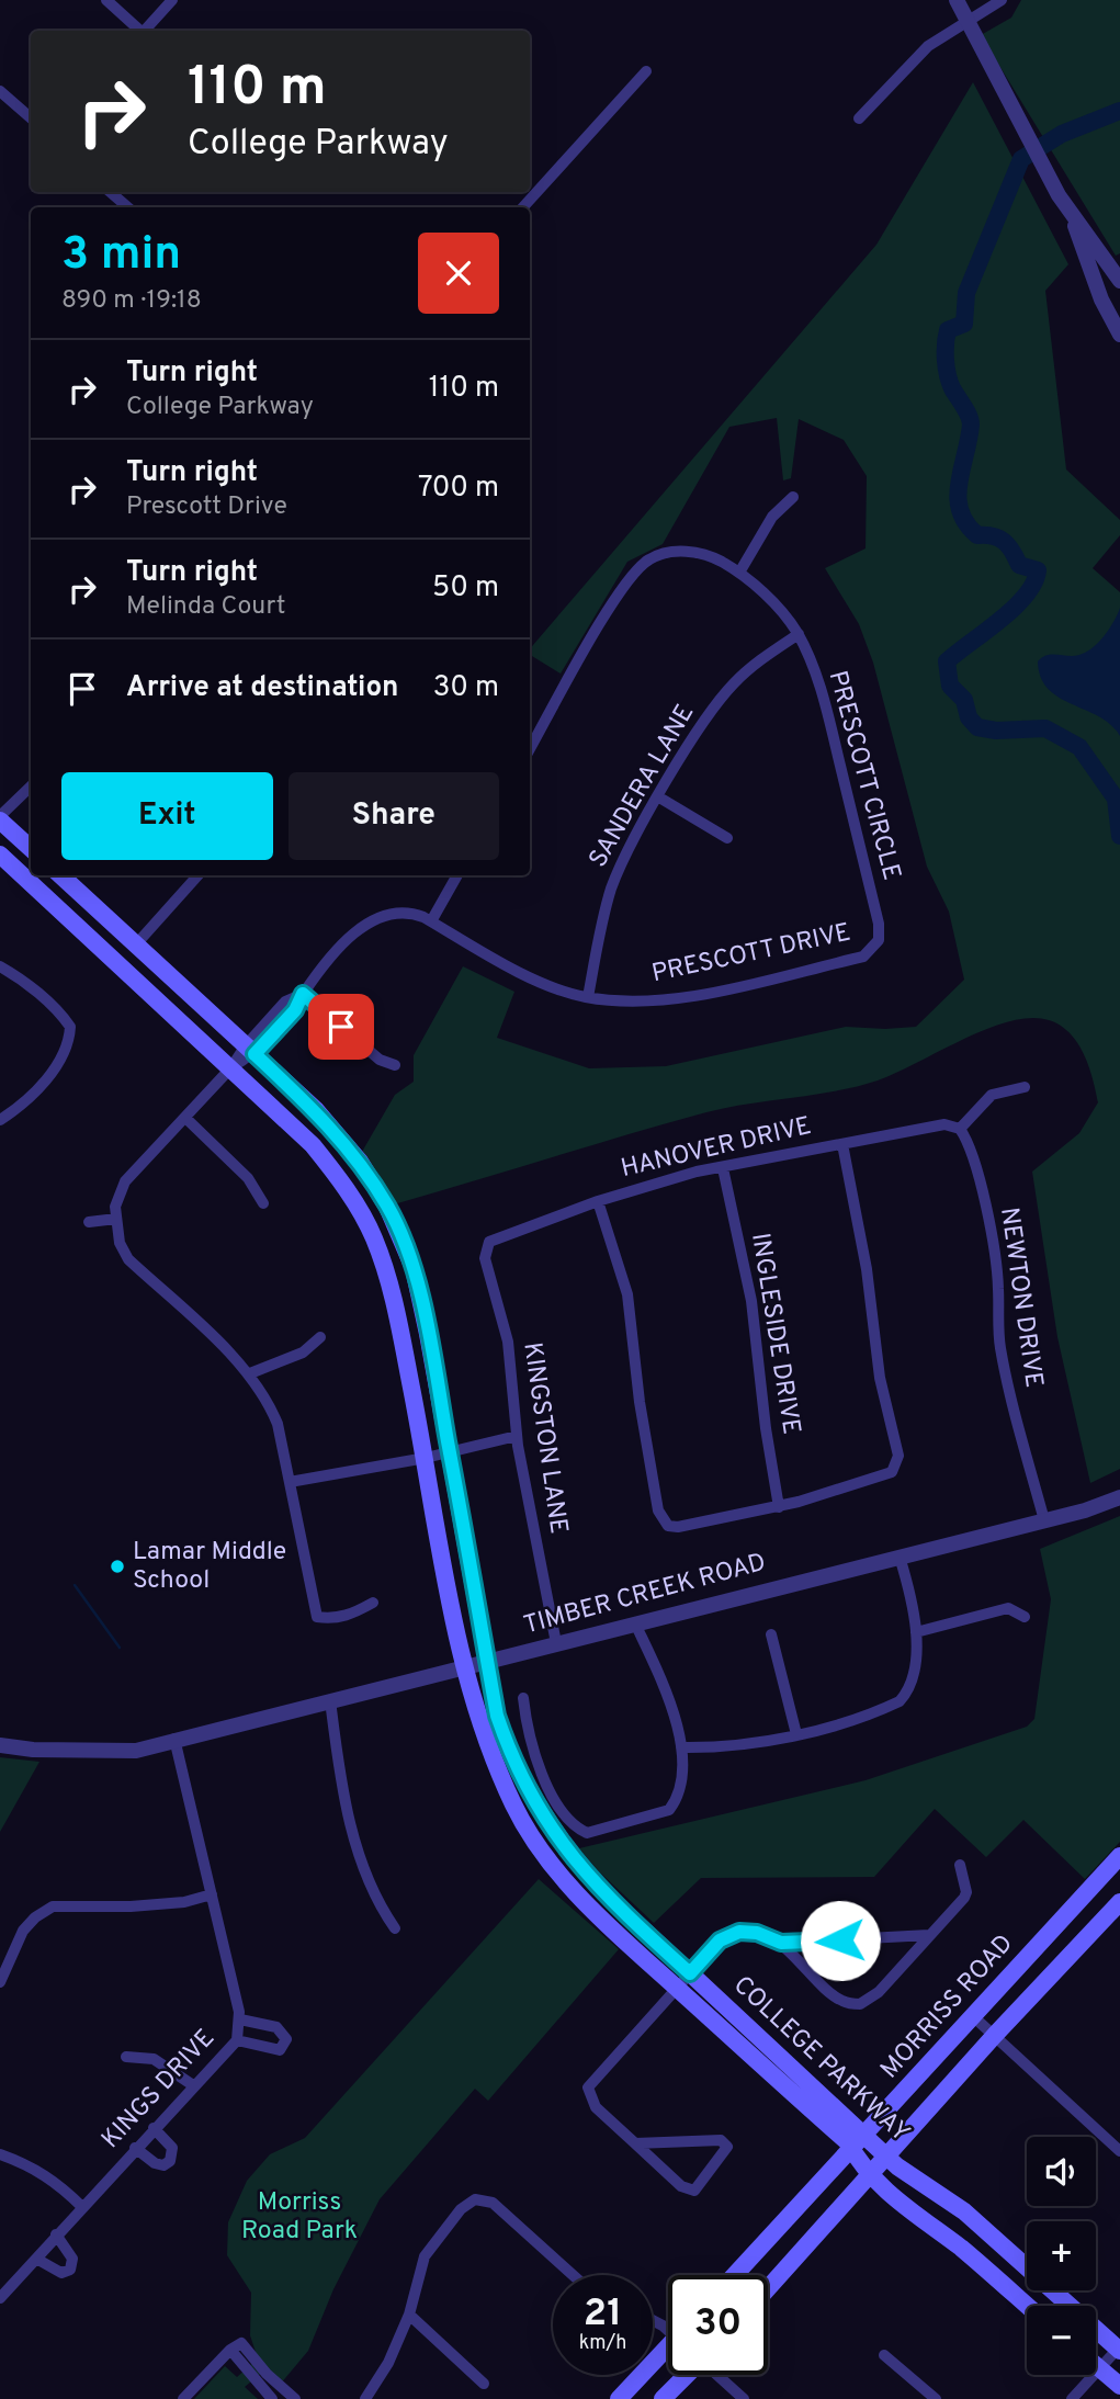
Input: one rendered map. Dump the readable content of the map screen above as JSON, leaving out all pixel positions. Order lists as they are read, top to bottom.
{
  "streets": {
    "main road": ["MORRISS ROAD", "COLLEGE PARKWAY"],
    "street": [
      "PRESCOTT CIRCLE",
      "SANDERA LANE",
      "PRESCOTT DRIVE",
      "HANOVER DRIVE",
      "NEWTON DRIVE",
      "INGLESIDE DRIVE",
      "KINGSTON LANE",
      "TIMBER CREEK ROAD",
      "KINGS DRIVE"
    ]
  },
  "crossings": [
    ["PRESCOTT CIRCLE", "SANDERA LANE"],
    ["PRESCOTT CIRCLE", "PRESCOTT DRIVE"],
    ["SANDERA LANE", "PRESCOTT DRIVE"],
    ["PRESCOTT DRIVE", "COLLEGE PARKWAY"],
    ["HANOVER DRIVE", "NEWTON DRIVE"],
    ["HANOVER DRIVE", "INGLESIDE DRIVE"],
    ["HANOVER DRIVE", "KINGSTON LANE"],
    ["NEWTON DRIVE", "TIMBER CREEK ROAD"],
    ["KINGSTON LANE", "TIMBER CREEK ROAD"],
    ["TIMBER CREEK ROAD", "COLLEGE PARKWAY"],
    ["TIMBER CREEK ROAD", "KINGS DRIVE"],
    ["MORRISS ROAD", "COLLEGE PARKWAY"]
  ],
  "parks": ["Morriss Road Park"],
  "places": ["Lamar Middle School"],
  "page": {
    "turn": ["110 m", "College Parkway"],
    "heading": ["3 min", "890 m · 19:18"],
    "list": [
      {
        "name": "Turn right",
        "note": "College Parkway",
        "value": "110 m"
      },
      {
        "name": "Turn right",
        "note": "Prescott Drive",
        "value": "700 m"
      },
      {
        "name": "Turn right",
        "note": "Melinda Court",
        "value": "50 m"
      },
      {
        "name": "Arrive at destination",
        "value": "30 m"
      }
    ],
    "buttons": ["Exit", "Share"],
    "map_buttons": ["+", "−"],
    "speed": "21 km/h",
    "limit": "30"
  }
}
